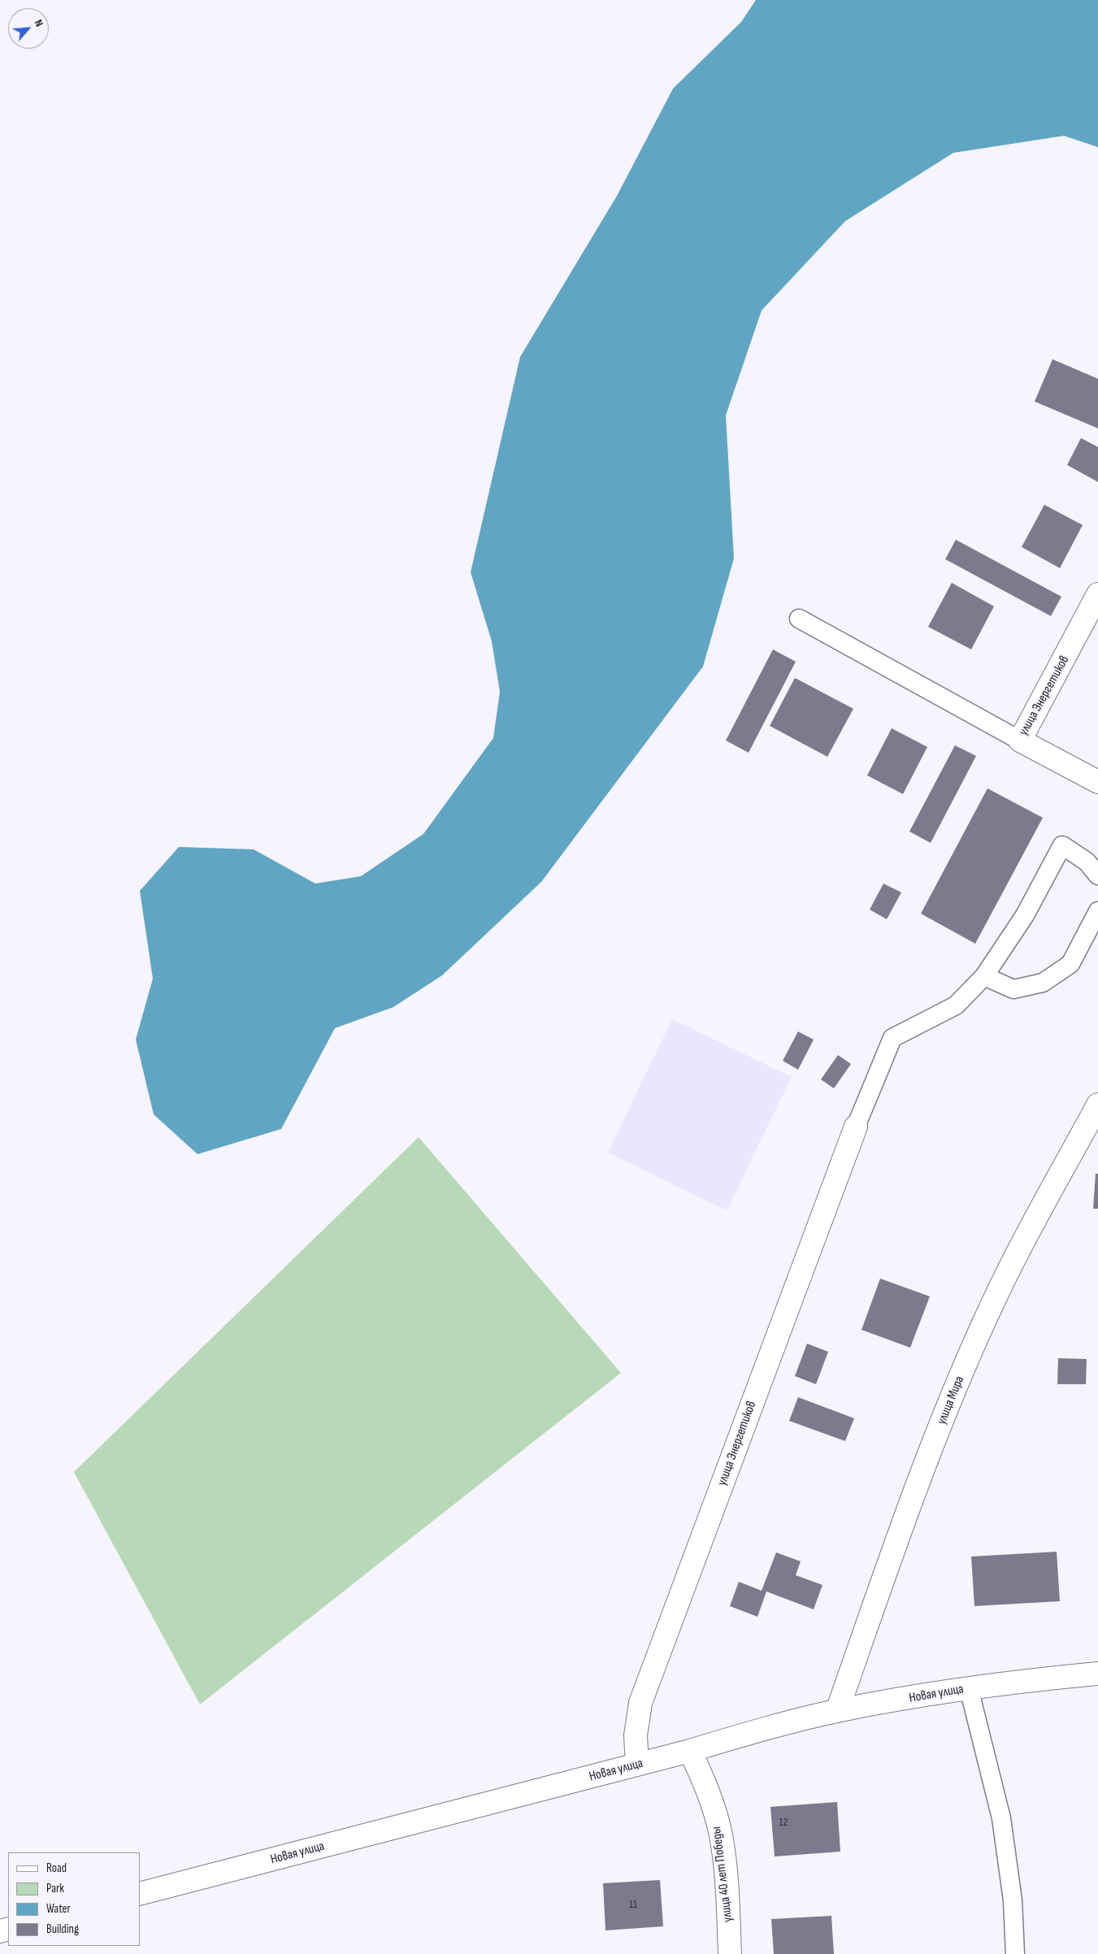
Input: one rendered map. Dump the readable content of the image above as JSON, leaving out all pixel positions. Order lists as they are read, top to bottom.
{
  "streets": {
    "street": [
      "улица Энергетиков",
      "улица Мира",
      "Новая улица",
      "улица 40 лет Победы"
    ]
  },
  "crossings": [
    ["улица Энергетиков", "Новая улица"],
    ["улица Мира", "Новая улица"],
    ["Новая улица", "улица 40 лет Победы"]
  ],
  "house_numbers": ["12", "11"],
  "legend": [
    "Road",
    "Park",
    "Water",
    "Building"
  ],
  "north": "top right"
}
